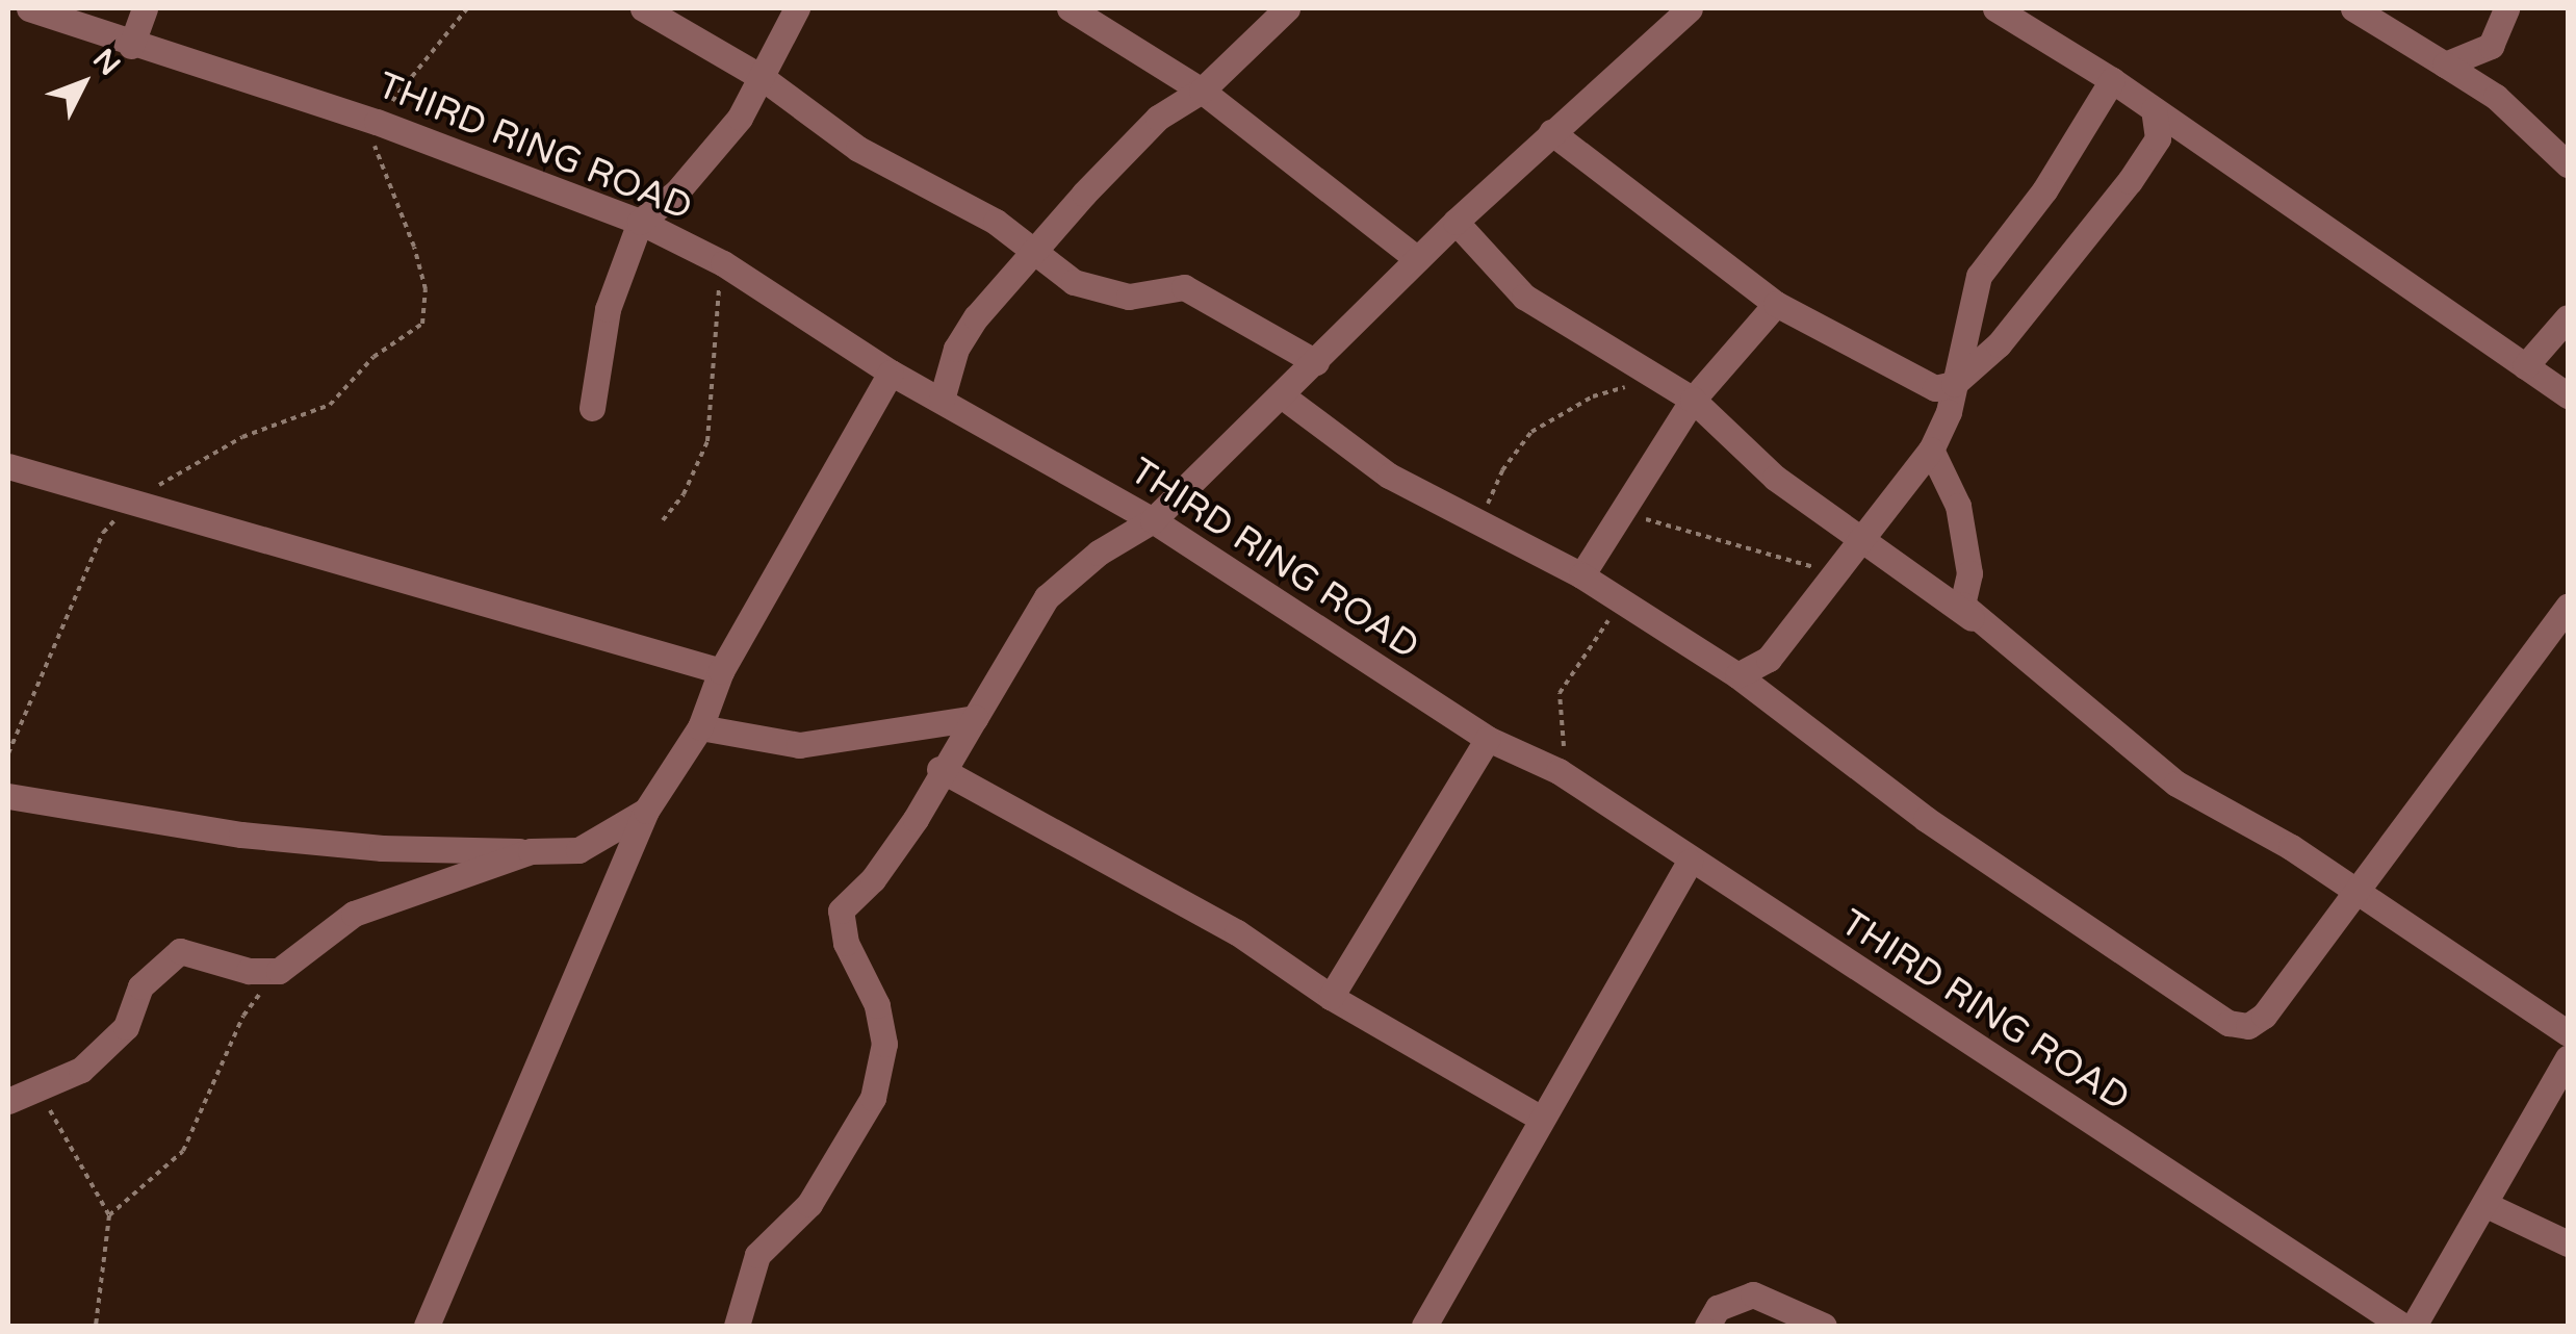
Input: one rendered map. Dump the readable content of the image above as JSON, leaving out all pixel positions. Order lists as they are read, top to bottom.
{
  "streets": {
    "street": ["THIRD RING ROAD"]
  },
  "north": "top right"
}
